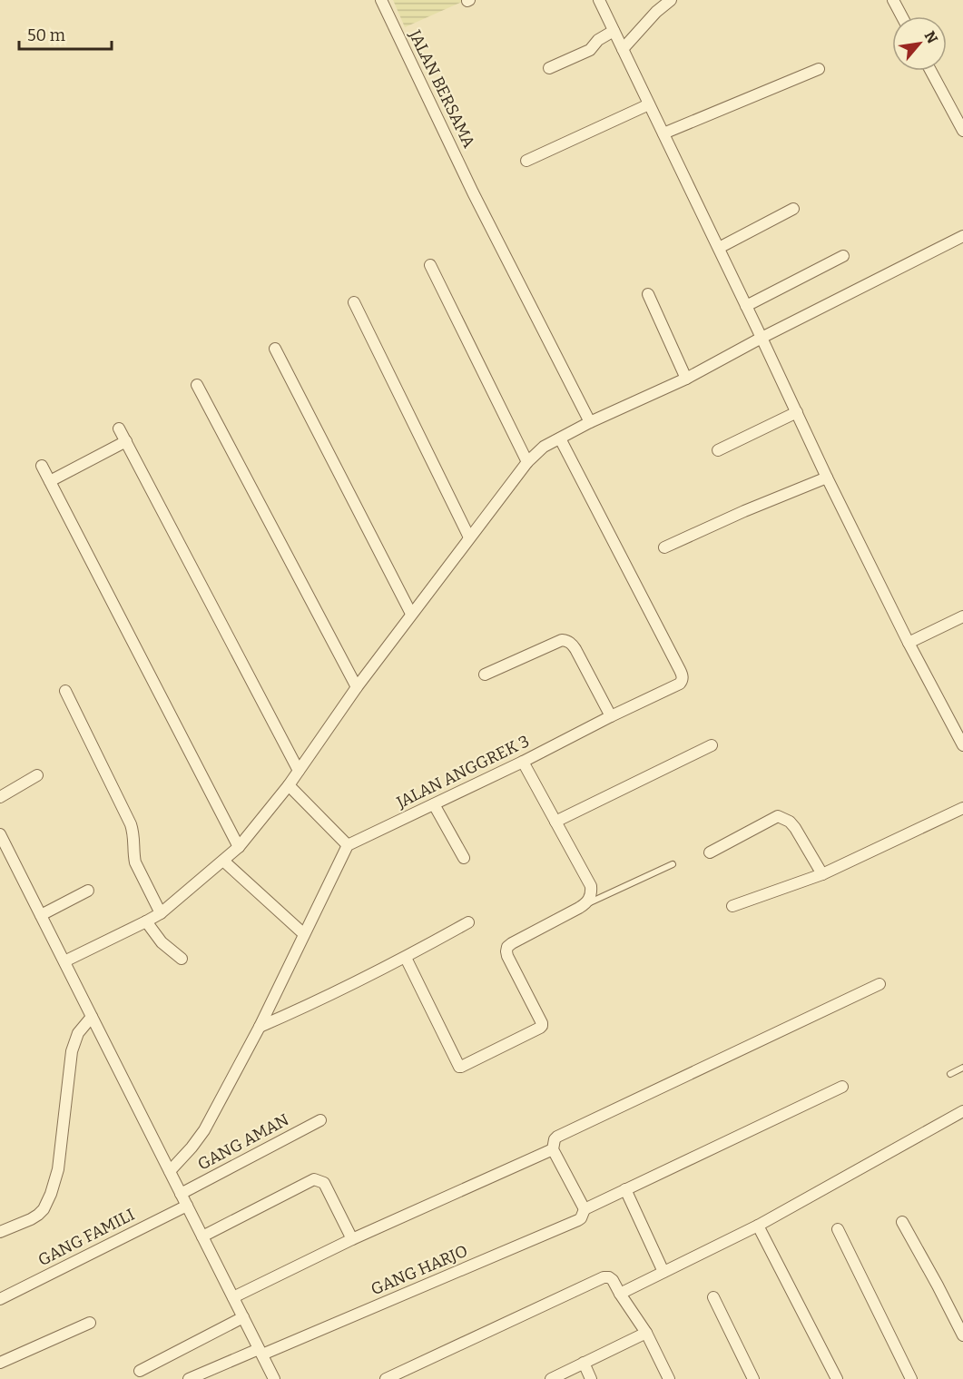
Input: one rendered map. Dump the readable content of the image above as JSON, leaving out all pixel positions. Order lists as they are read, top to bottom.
{
  "streets": {
    "street": [
      "JALAN BERSAMA",
      "JALAN ANGGREK 3",
      "GANG AMAN",
      "GANG FAMILI",
      "GANG HARJO"
    ]
  },
  "scale_bar": "50 m",
  "north": "top right"
}
